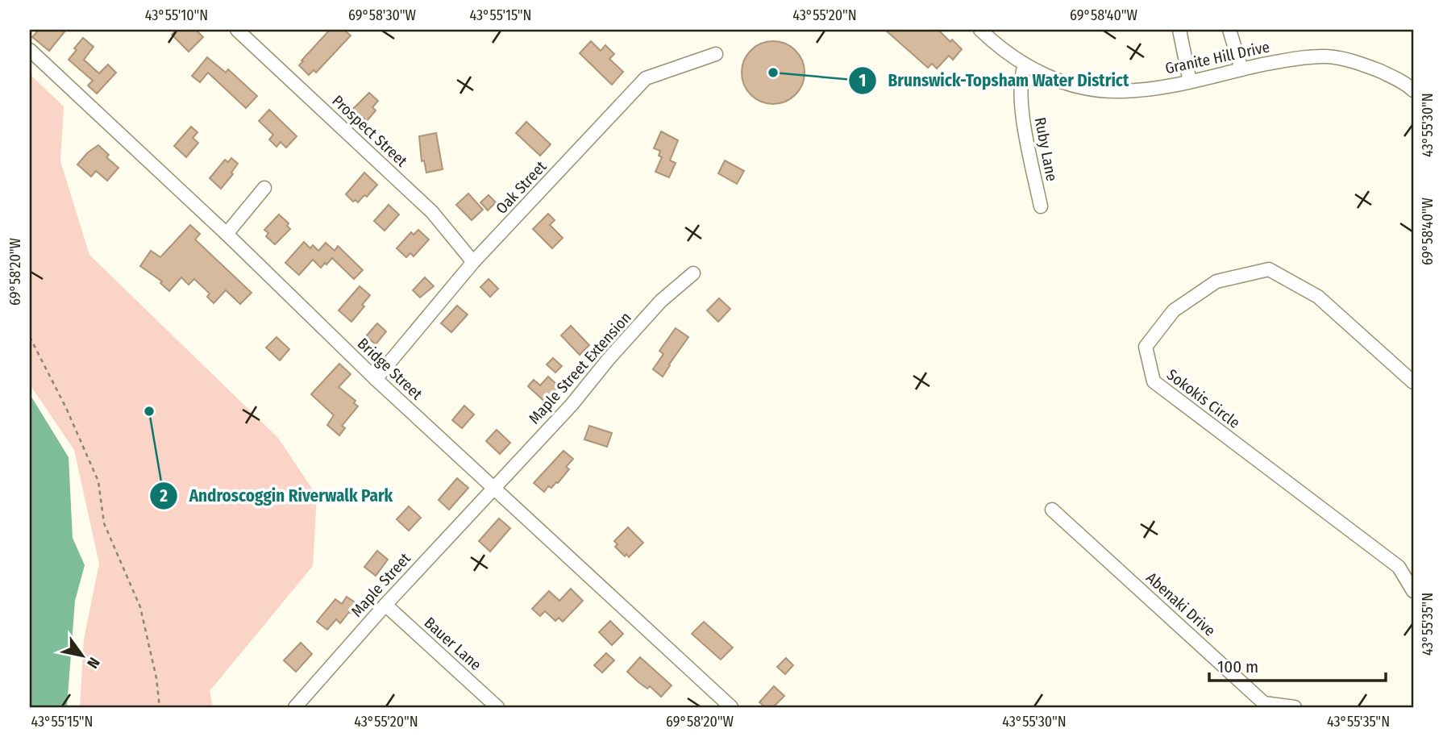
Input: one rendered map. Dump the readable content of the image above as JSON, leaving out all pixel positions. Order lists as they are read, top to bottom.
{
  "streets": {
    "street": [
      "Granite Hill Drive",
      "Prospect Street",
      "Ruby Lane",
      "Oak Street",
      "Maple Street Extension",
      "Bridge Street",
      "Sokokis Circle",
      "Maple Street",
      "Abenaki Drive",
      "Bauer Lane"
    ]
  },
  "crossings": [
    ["Granite Hill Drive", "Ruby Lane"],
    ["Prospect Street", "Oak Street"],
    ["Oak Street", "Bridge Street"],
    ["Maple Street Extension", "Bridge Street"],
    ["Maple Street Extension", "Maple Street"],
    ["Bridge Street", "Maple Street"],
    ["Maple Street", "Bauer Lane"]
  ],
  "places": ["Brunswick-Topsham Water District", "Androscoggin Riverwalk Park"],
  "scale_bar": "100 m",
  "north": "bottom right",
  "coordinates": [
    "43°55'10\"N",
    "69°58'30\"W",
    "43°55'15\"N",
    "43°55'20\"N",
    "69°58'40\"W",
    "43°55'30\"N",
    "69°58'20\"W",
    "43°55'35\"N"
  ]
}
